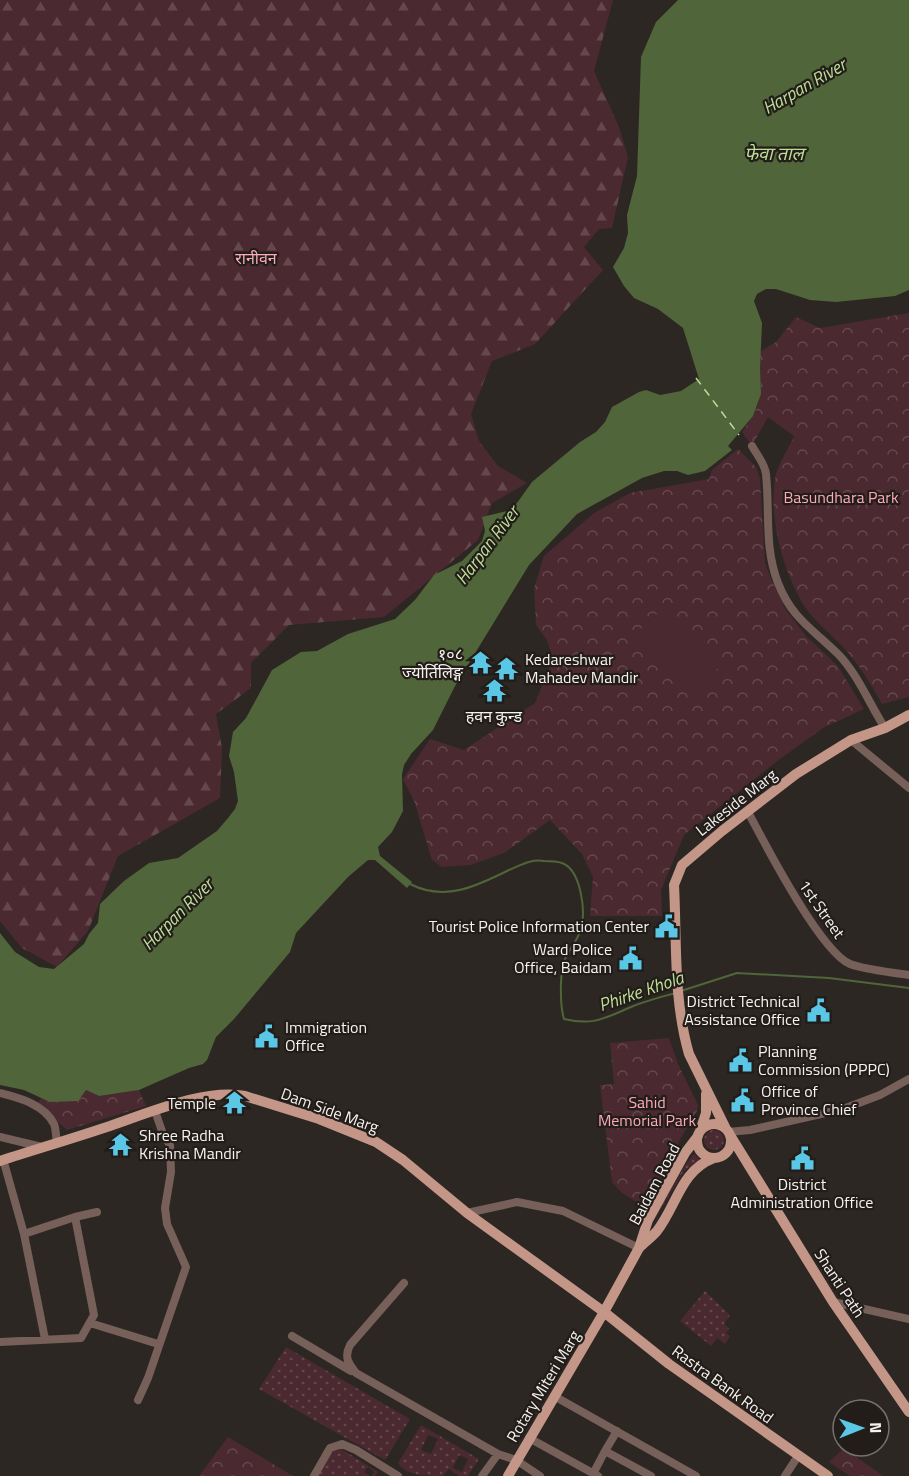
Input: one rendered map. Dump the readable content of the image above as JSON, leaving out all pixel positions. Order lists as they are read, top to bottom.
{
  "streets": {
    "main road": [
      "Lakeside Marg",
      "Dam Side Marg",
      "Baidam Road",
      "Shanti Path",
      "Rastra Bank Road",
      "Rotary Miteri Marg"
    ],
    "street": ["1st Street"]
  },
  "crossings": [
    ["Lakeside Marg", "1st Street"],
    ["Lakeside Marg", "Baidam Road"],
    ["Dam Side Marg", "Baidam Road"],
    ["Dam Side Marg", "Rastra Bank Road"],
    ["Dam Side Marg", "Rotary Miteri Marg"],
    ["Baidam Road", "Shanti Path"],
    ["Baidam Road", "Rastra Bank Road"],
    ["Baidam Road", "Rotary Miteri Marg"],
    ["Rastra Bank Road", "Rotary Miteri Marg"]
  ],
  "water": ["Harpan River", "फेवा ताल", "Phirke Khola"],
  "parks": ["रानीवन", "Basundhara Park", "Sahid Memorial Park"],
  "places": {
    "temple": [
      "१०८ ज्योर्तिलिङ्ग",
      "Kedareshwar Mahadev Mandir",
      "हवन कुन्ड",
      "Temple",
      "Shree Radha Krishna Mandir"
    ],
    "public building": [
      "Tourist Police Information Center",
      "Ward Police Office, Baidam",
      "District Technical Assistance Office",
      "Immigration Office",
      "Planning Commission (PPPC)",
      "Office of Province Chief",
      "District Administration Office"
    ]
  },
  "north": "right"
}
